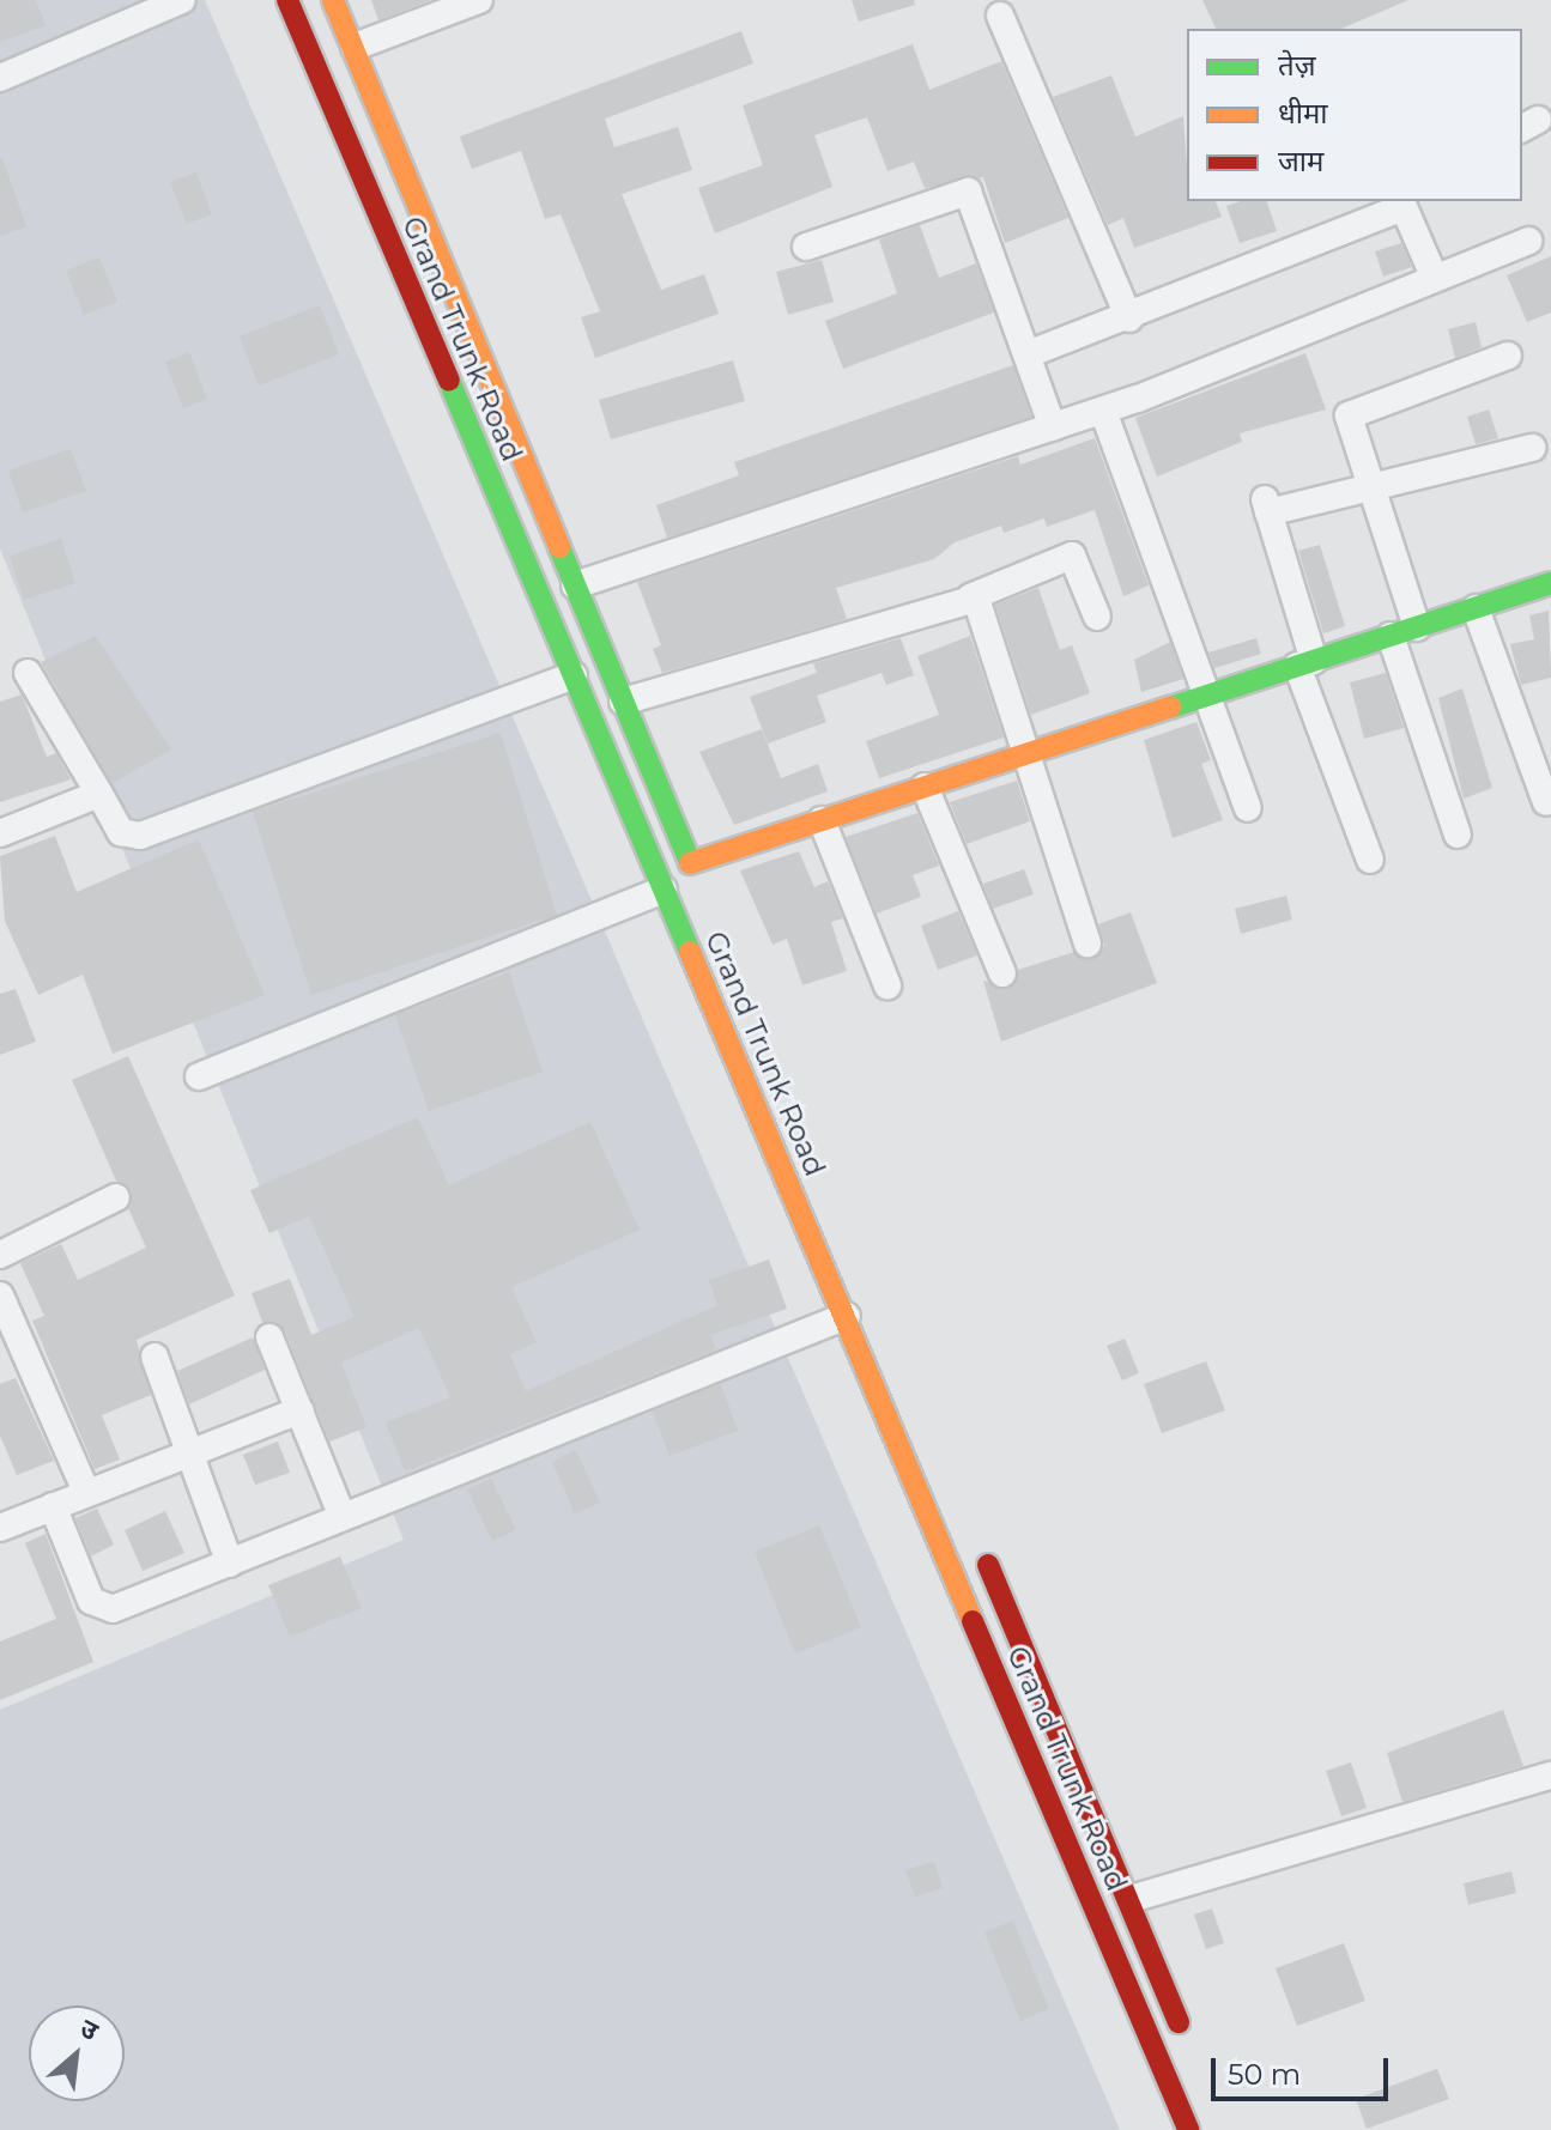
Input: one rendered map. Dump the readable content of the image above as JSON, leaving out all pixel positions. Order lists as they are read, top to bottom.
{
  "streets": {
    "main road": ["Grand Trunk Road"]
  },
  "legend": ["तेज़", "धीमा", "जाम"],
  "scale_bar": "50 m",
  "north": "top right"
}
